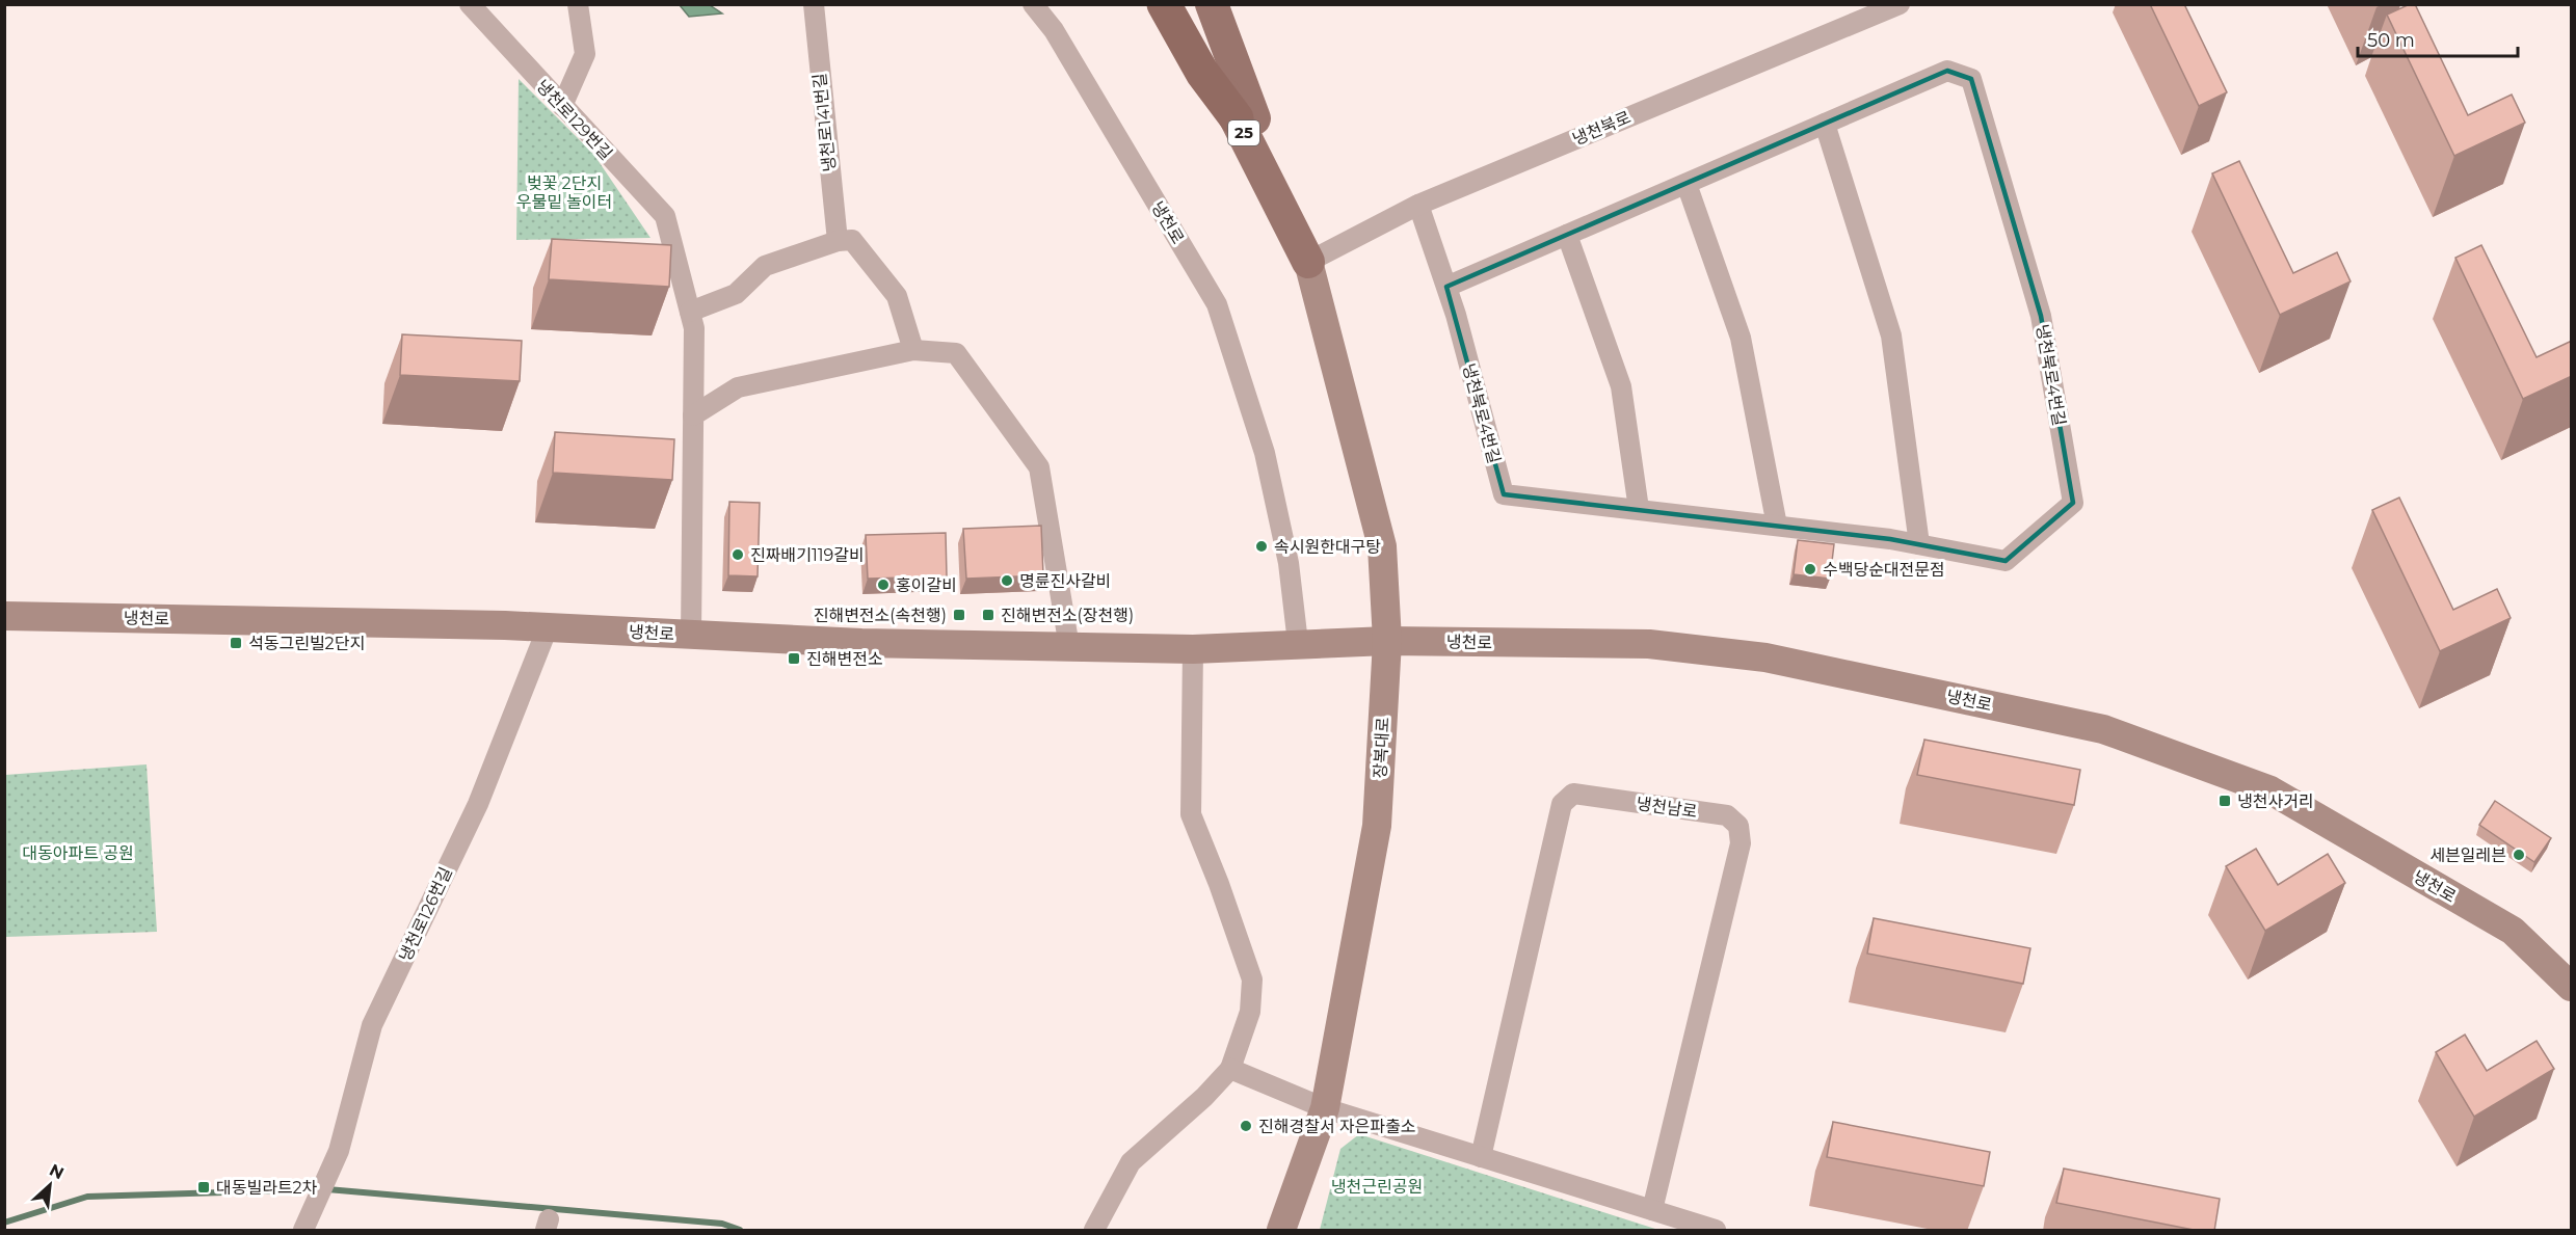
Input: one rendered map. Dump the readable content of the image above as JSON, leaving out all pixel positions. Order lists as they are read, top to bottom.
{
  "streets": {
    "main road": ["25", "냉천로", "장복대로"],
    "street": [
      "냉천로129번길",
      "냉천로141번길",
      "냉천북로",
      "냉천북로4번길",
      "냉천남로",
      "냉천로126번길"
    ]
  },
  "crossings": [
    ["냉천로129번길", "냉천로"],
    ["냉천북로", "25"],
    ["냉천북로", "냉천북로4번길"],
    ["냉천북로", "장복대로"],
    ["25", "장복대로"],
    ["냉천로", "장복대로"],
    ["냉천로", "냉천로126번길"]
  ],
  "parks": ["벚꽃 2단지 우물밑 놀이터", "대동아파트 공원", "냉천근린공원"],
  "places": {
    "other": [
      "속시원한대구탕",
      "진짜배기119갈비",
      "수백당순대전문점",
      "명륜진사갈비",
      "홍이갈비",
      "세븐일레븐",
      "진해경찰서 자은파출소"
    ],
    "transit": [
      "진해변전소(속천행)",
      "진해변전소(장천행)",
      "석동그린빌2단지",
      "진해변전소",
      "냉천사거리",
      "대동빌라트2차"
    ]
  },
  "scale_bar": "50 m",
  "north": "top right"
}
